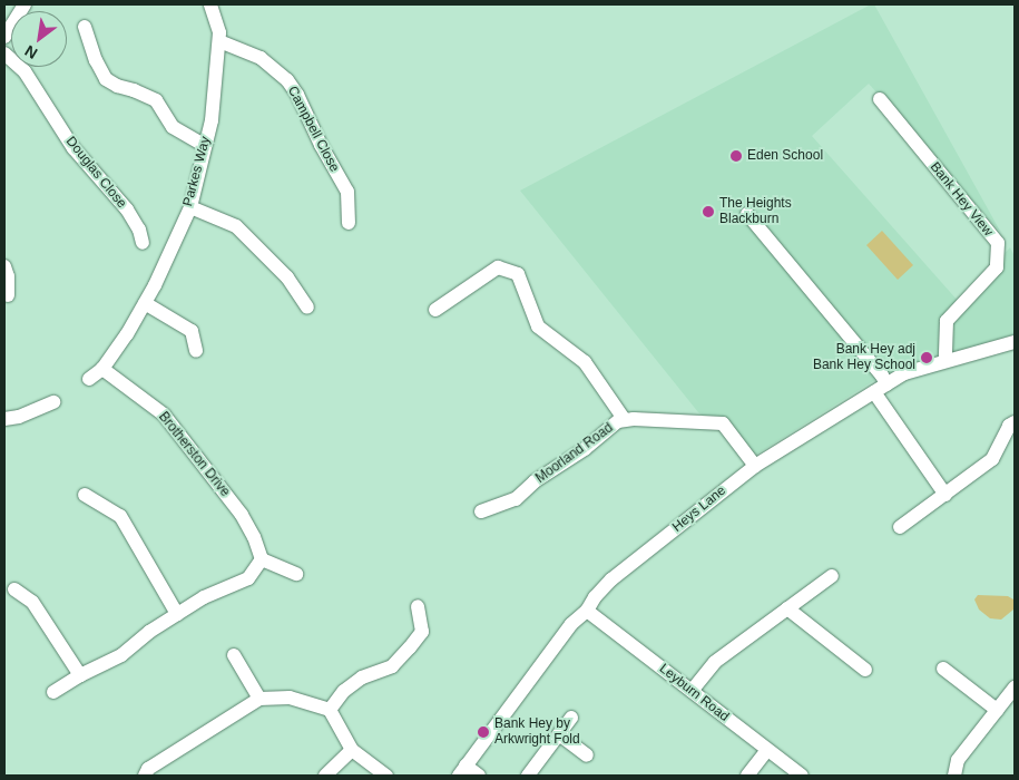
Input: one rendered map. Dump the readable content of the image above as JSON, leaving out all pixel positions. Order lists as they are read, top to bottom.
{
  "streets": {
    "street": [
      "Campbell Close",
      "Parkes Way",
      "Douglas Close",
      "Bank Hey View",
      "Moorland Road",
      "Brotherston Drive",
      "Heys Lane",
      "Leyburn Road"
    ]
  },
  "crossings": [
    ["Campbell Close", "Parkes Way"],
    ["Parkes Way", "Brotherston Drive"],
    ["Bank Hey View", "Heys Lane"],
    ["Moorland Road", "Heys Lane"],
    ["Heys Lane", "Leyburn Road"]
  ],
  "places": [
    "Eden School",
    "The Heights Blackburn",
    "Bank Hey adj Bank Hey School",
    "Bank Hey by Arkwright Fold"
  ],
  "north": "bottom left"
}
